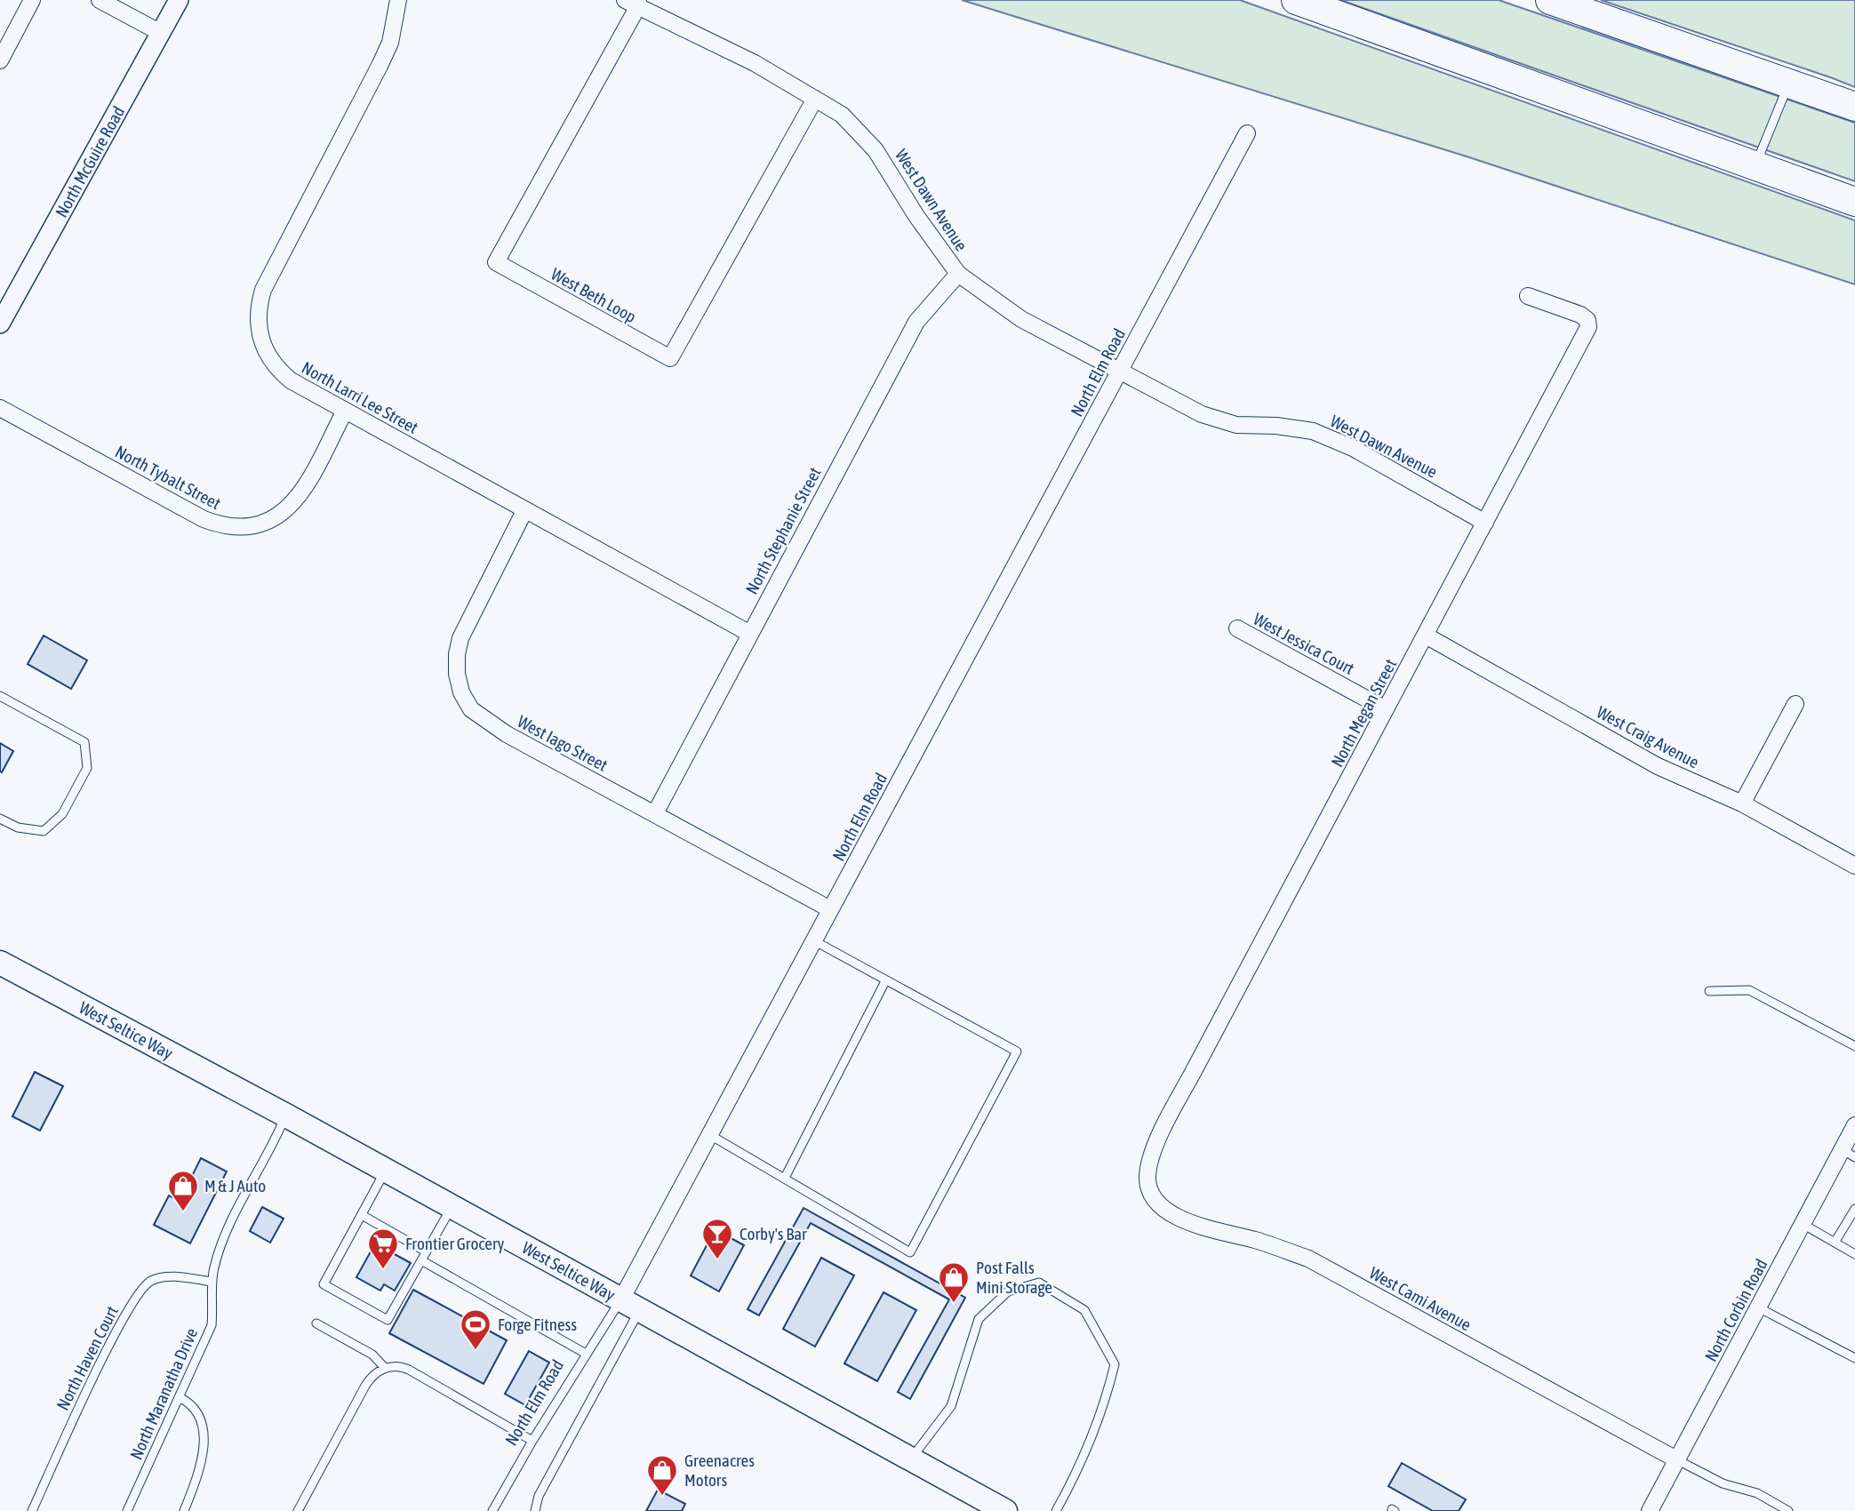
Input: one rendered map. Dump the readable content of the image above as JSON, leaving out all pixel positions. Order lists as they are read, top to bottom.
{
  "streets": {
    "main road": ["West Seltice Way"],
    "street": [
      "North McGuire Road",
      "West Dawn Avenue",
      "West Beth Loop",
      "North Elm Road",
      "North Larri Lee Street",
      "North Tybalt Street",
      "North Stephanie Street",
      "West Jessica Court",
      "North Megan Street",
      "West Craig Avenue",
      "West Iago Street",
      "West Cami Avenue",
      "North Corbin Road"
    ],
    "lane": ["North Haven Court", "North Maranatha Drive"]
  },
  "crossings": [
    ["West Dawn Avenue", "West Beth Loop"],
    ["West Dawn Avenue", "North Elm Road"],
    ["West Dawn Avenue", "North Stephanie Street"],
    ["West Dawn Avenue", "North Megan Street"],
    ["North Elm Road", "West Iago Street"],
    ["North Elm Road", "West Seltice Way"],
    ["North Larri Lee Street", "North Tybalt Street"],
    ["North Larri Lee Street", "North Stephanie Street"],
    ["North Larri Lee Street", "West Iago Street"],
    ["North Stephanie Street", "West Iago Street"],
    ["West Jessica Court", "North Megan Street"],
    ["North Megan Street", "West Craig Avenue"],
    ["North Megan Street", "West Cami Avenue"],
    ["West Seltice Way", "North Maranatha Drive"],
    ["West Cami Avenue", "North Corbin Road"],
    ["North Haven Court", "North Maranatha Drive"]
  ],
  "places": {
    "shop": ["M & J Auto", "Post Falls Mini Storage", "Greenacres Motors"],
    "bar": ["Corby's Bar"],
    "supermarket": ["Frontier Grocery"],
    "sports": ["Forge Fitness"]
  }
}
